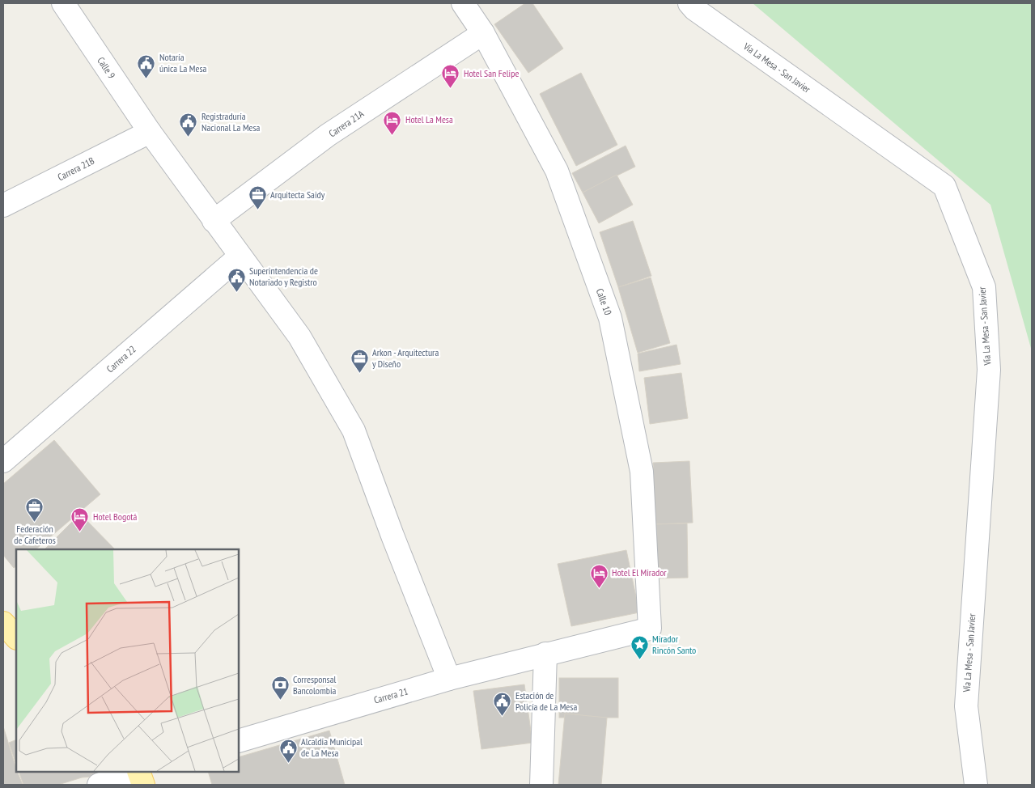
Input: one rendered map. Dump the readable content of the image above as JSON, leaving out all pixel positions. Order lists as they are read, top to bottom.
{
  "streets": {
    "street": [
      "Calle 9",
      "Vía La Mesa - San Javier",
      "Carrera 21A",
      "Carrera 21B",
      "Calle 10",
      "Carrera 22",
      "Carrera 21"
    ]
  },
  "crossings": [
    ["Calle 9", "Carrera 21A"],
    ["Calle 9", "Carrera 21B"],
    ["Calle 9", "Carrera 22"],
    ["Calle 9", "Carrera 21"],
    ["Carrera 21A", "Calle 10"],
    ["Calle 10", "Carrera 21"]
  ],
  "places": {
    "public building": [
      "Notaría única La Mesa",
      "Registraduría Nacional La Mesa",
      "Superintendencia de Notariado y Registro",
      "Estación de Policía de La Mesa",
      "Alcaldia Municipal de La Mesa"
    ],
    "hotel": [
      "Hotel San Felipe",
      "Hotel La Mesa",
      "Hotel Bogotá",
      "Hotel El Mirador"
    ],
    "office": ["Arquitecta Saidy", "Arkon - Arquitectura y Diseño", "Federación de Cafeteros"],
    "place": ["Mirador Rincón Santo"],
    "bank": ["Corresponsal Bancolombia"]
  }
}
